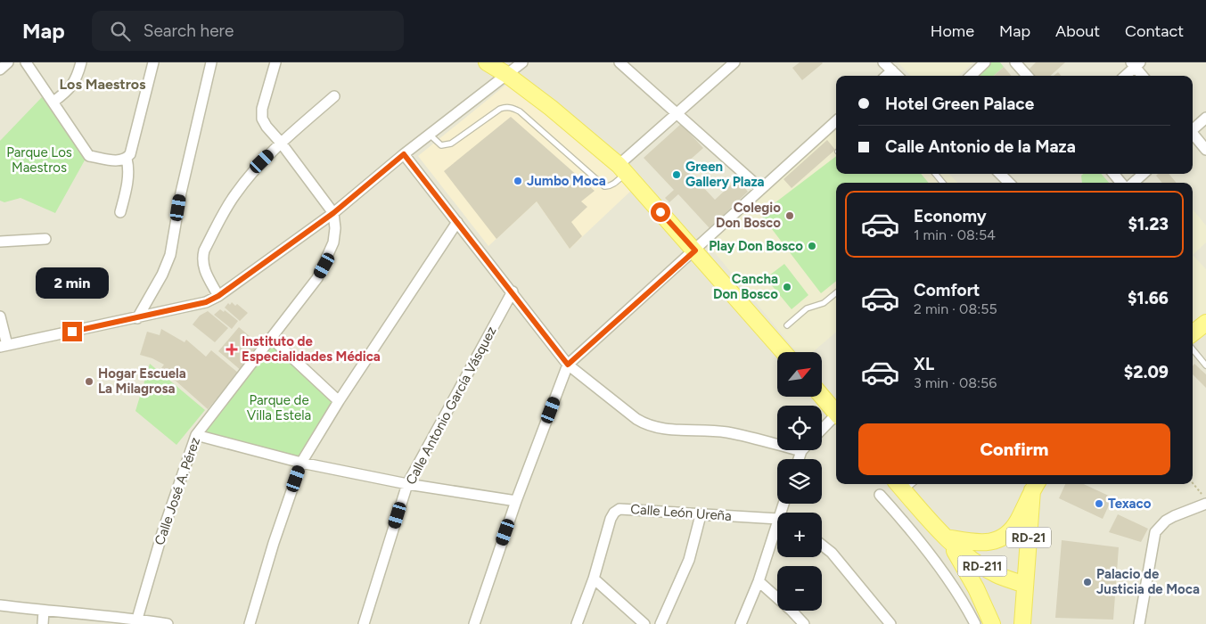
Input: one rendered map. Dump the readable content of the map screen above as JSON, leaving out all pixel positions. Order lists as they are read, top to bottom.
{
  "streets": {
    "main road": ["RD-21", "RD-211"],
    "street": ["Calle Antonio García Vásquez", "Calle José A. Pérez", "Calle León Ureña"]
  },
  "crossings": [
    ["RD-21", "RD-211"]
  ],
  "districts": ["Los Maestros"],
  "parks": ["Parque Los Maestros", "Parque de Villa Estela"],
  "places": {
    "other": [
      "Green Gallery Plaza",
      "Jumbo Moca",
      "Colegio Don Bosco",
      "Play Don Bosco",
      "Cancha Don Bosco",
      "Hogar Escuela La Milagrosa",
      "Texaco",
      "Palacio de Justicia de Moca"
    ],
    "health": ["Instituto de Especialidades Médica"]
  },
  "north": "top right",
  "page": {
    "header": "Map",
    "search": "Search here",
    "nav": [
      "Home",
      "Map",
      "About",
      "Contact"
    ],
    "banner": ["Hotel Green Palace", "Calle Antonio de la Maza"],
    "list": [
      {
        "name": "Economy",
        "note": "1 min · 08:54",
        "value": "$1.23"
      },
      {
        "name": "Comfort",
        "note": "2 min · 08:55",
        "value": "$1.66"
      },
      {
        "name": "XL",
        "note": "3 min · 08:56",
        "value": "$2.09"
      }
    ],
    "bubble": "2 min",
    "map_buttons": ["+", "−"],
    "buttons": "Confirm"
  }
}
